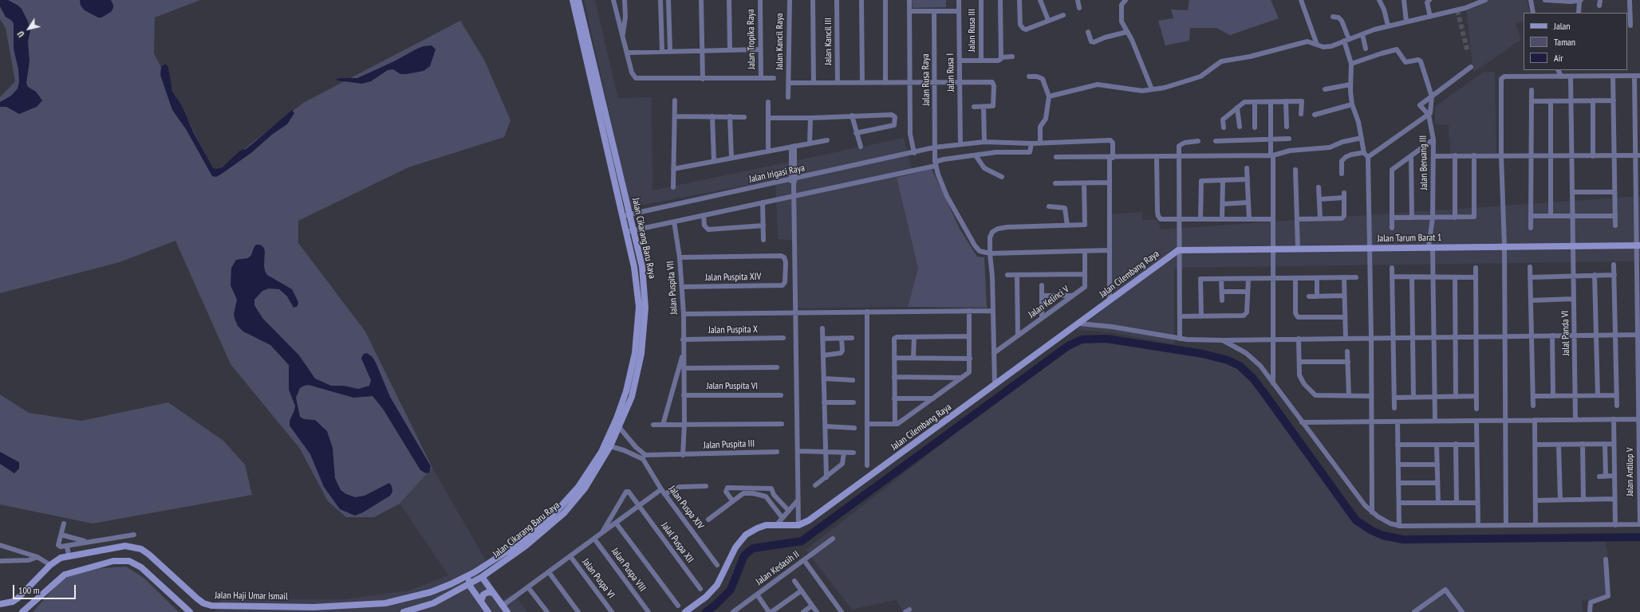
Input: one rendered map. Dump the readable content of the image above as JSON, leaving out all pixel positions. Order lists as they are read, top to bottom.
{
  "streets": {
    "main road": [
      "Jalan Cikarang Baru Raya",
      "Jalan Tarum Barat 1",
      "Jalan Cilembang Raya",
      "Jalan Haji Umar Ismail"
    ],
    "street": [
      "Jalan Rusa III",
      "Jalan Tropika Raya",
      "Jalan Kancil Raya",
      "Jalan Kancil III",
      "Jalan Rusa I",
      "Jalan Rusa Raya",
      "Jalan Beruang III",
      "Jalan Irigasi Raya",
      "Jalan Puspita XIV",
      "Jalan Puspita VII",
      "Jalan Kelinci V",
      "Jalan Puspita X",
      "Jalal Panda VI",
      "Jalan Puspita VI",
      "Jalan Puspita III",
      "Jalan Antilop V",
      "Jalan Puspa XIV",
      "Jalal Puspa XII",
      "Jalan Kedasih II",
      "Jalan Puspa VIII",
      "Jalan Puspa VI"
    ]
  },
  "crossings": [
    ["Jalan Rusa I", "Jalan Irigasi Raya"],
    ["Jalan Rusa Raya", "Jalan Irigasi Raya"],
    ["Jalan Beruang III", "Jalan Tarum Barat 1"],
    ["Jalan Irigasi Raya", "Jalan Cikarang Baru Raya"],
    ["Jalan Cikarang Baru Raya", "Jalan Haji Umar Ismail"],
    ["Jalan Tarum Barat 1", "Jalan Cilembang Raya"],
    ["Jalan Tarum Barat 1", "Jalal Panda VI"],
    ["Jalan Tarum Barat 1", "Jalan Antilop V"],
    ["Jalan Puspita XIV", "Jalan Puspita VII"],
    ["Jalan Puspita VII", "Jalan Puspita X"],
    ["Jalan Puspita VII", "Jalan Puspita VI"],
    ["Jalan Puspita VII", "Jalan Puspita III"],
    ["Jalan Puspita III", "Jalan Puspa XIV"]
  ],
  "legend": ["Jalan", "Taman", "Air"],
  "scale_bar": "100 m",
  "north": "bottom left"
}
